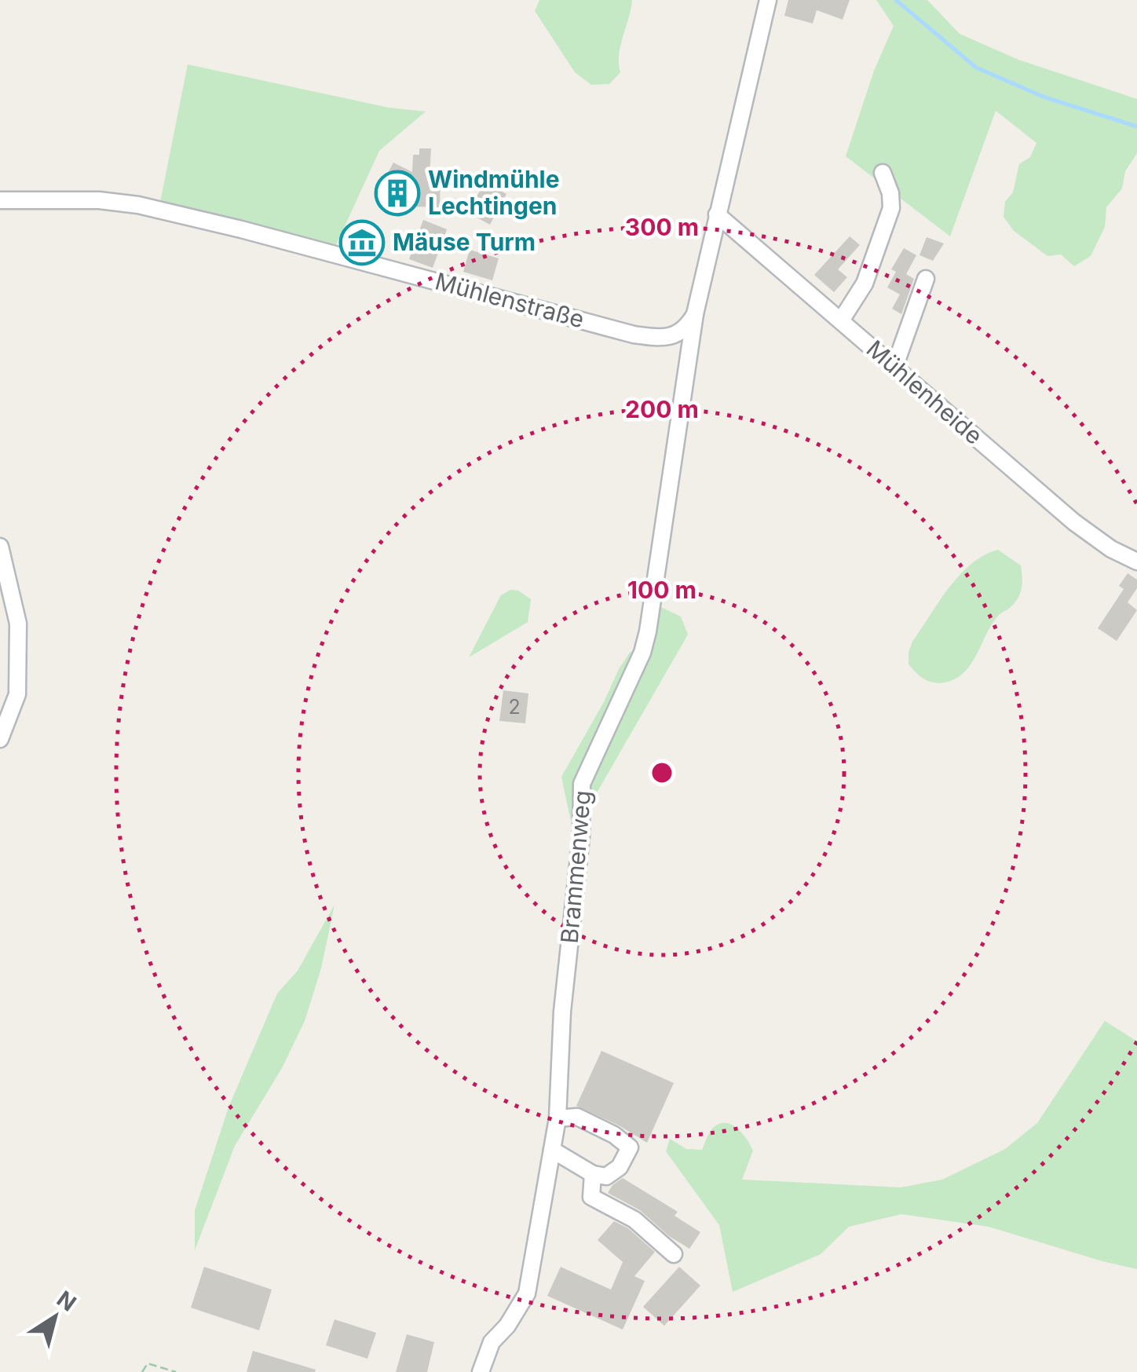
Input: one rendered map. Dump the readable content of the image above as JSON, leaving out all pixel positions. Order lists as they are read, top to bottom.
{
  "streets": {
    "street": ["Mühlenstraße", "Mühlenheide", "Brammenweg"]
  },
  "crossings": [
    ["Mühlenstraße", "Brammenweg"]
  ],
  "places": {
    "building": ["Windmühle Lechtingen"],
    "museum": ["Mäuse Turm"]
  },
  "house_numbers": ["2"],
  "north": "top right",
  "rings": ["300 m", "200 m", "100 m"]
}
